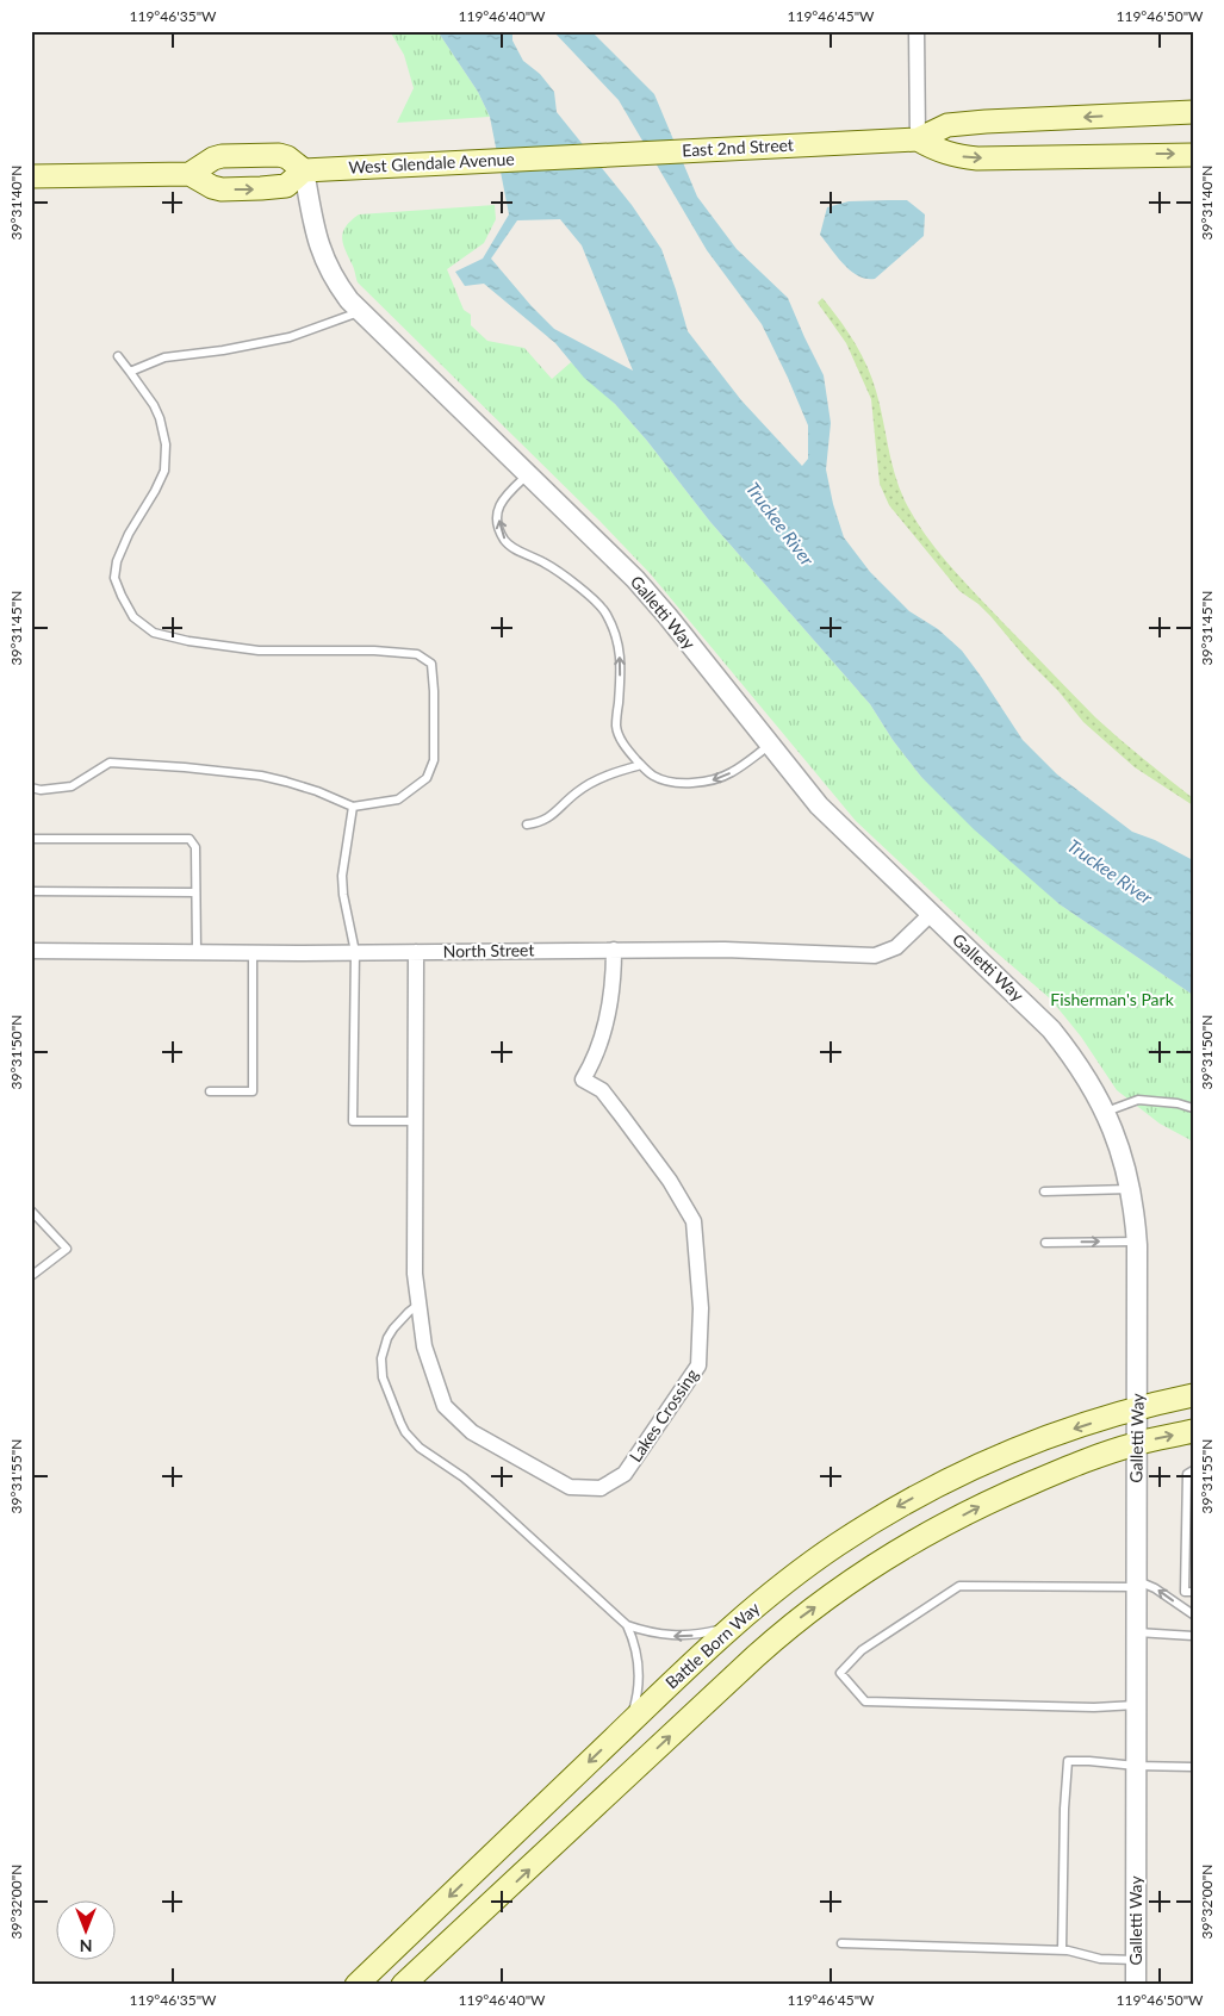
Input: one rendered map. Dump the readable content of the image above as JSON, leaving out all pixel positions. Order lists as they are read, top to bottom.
{
  "streets": {
    "main road": ["East 2nd Street", "West Glendale Avenue", "Battle Born Way"],
    "street": ["Galletti Way", "North Street", "Lakes Crossing"]
  },
  "crossings": [
    ["East 2nd Street", "West Glendale Avenue"],
    ["West Glendale Avenue", "Galletti Way"],
    ["Galletti Way", "North Street"],
    ["Galletti Way", "Battle Born Way"],
    ["North Street", "Lakes Crossing"]
  ],
  "water": ["Truckee River"],
  "parks": ["Fisherman's Park"],
  "north": "bottom",
  "coordinates": [
    "119°46'35\"W",
    "119°46'40\"W",
    "119°46'45\"W",
    "119°46'50\"W",
    "39°31'40\"N",
    "39°31'45\"N",
    "39°31'50\"N",
    "39°31'55\"N",
    "39°32'00\"N"
  ]
}
